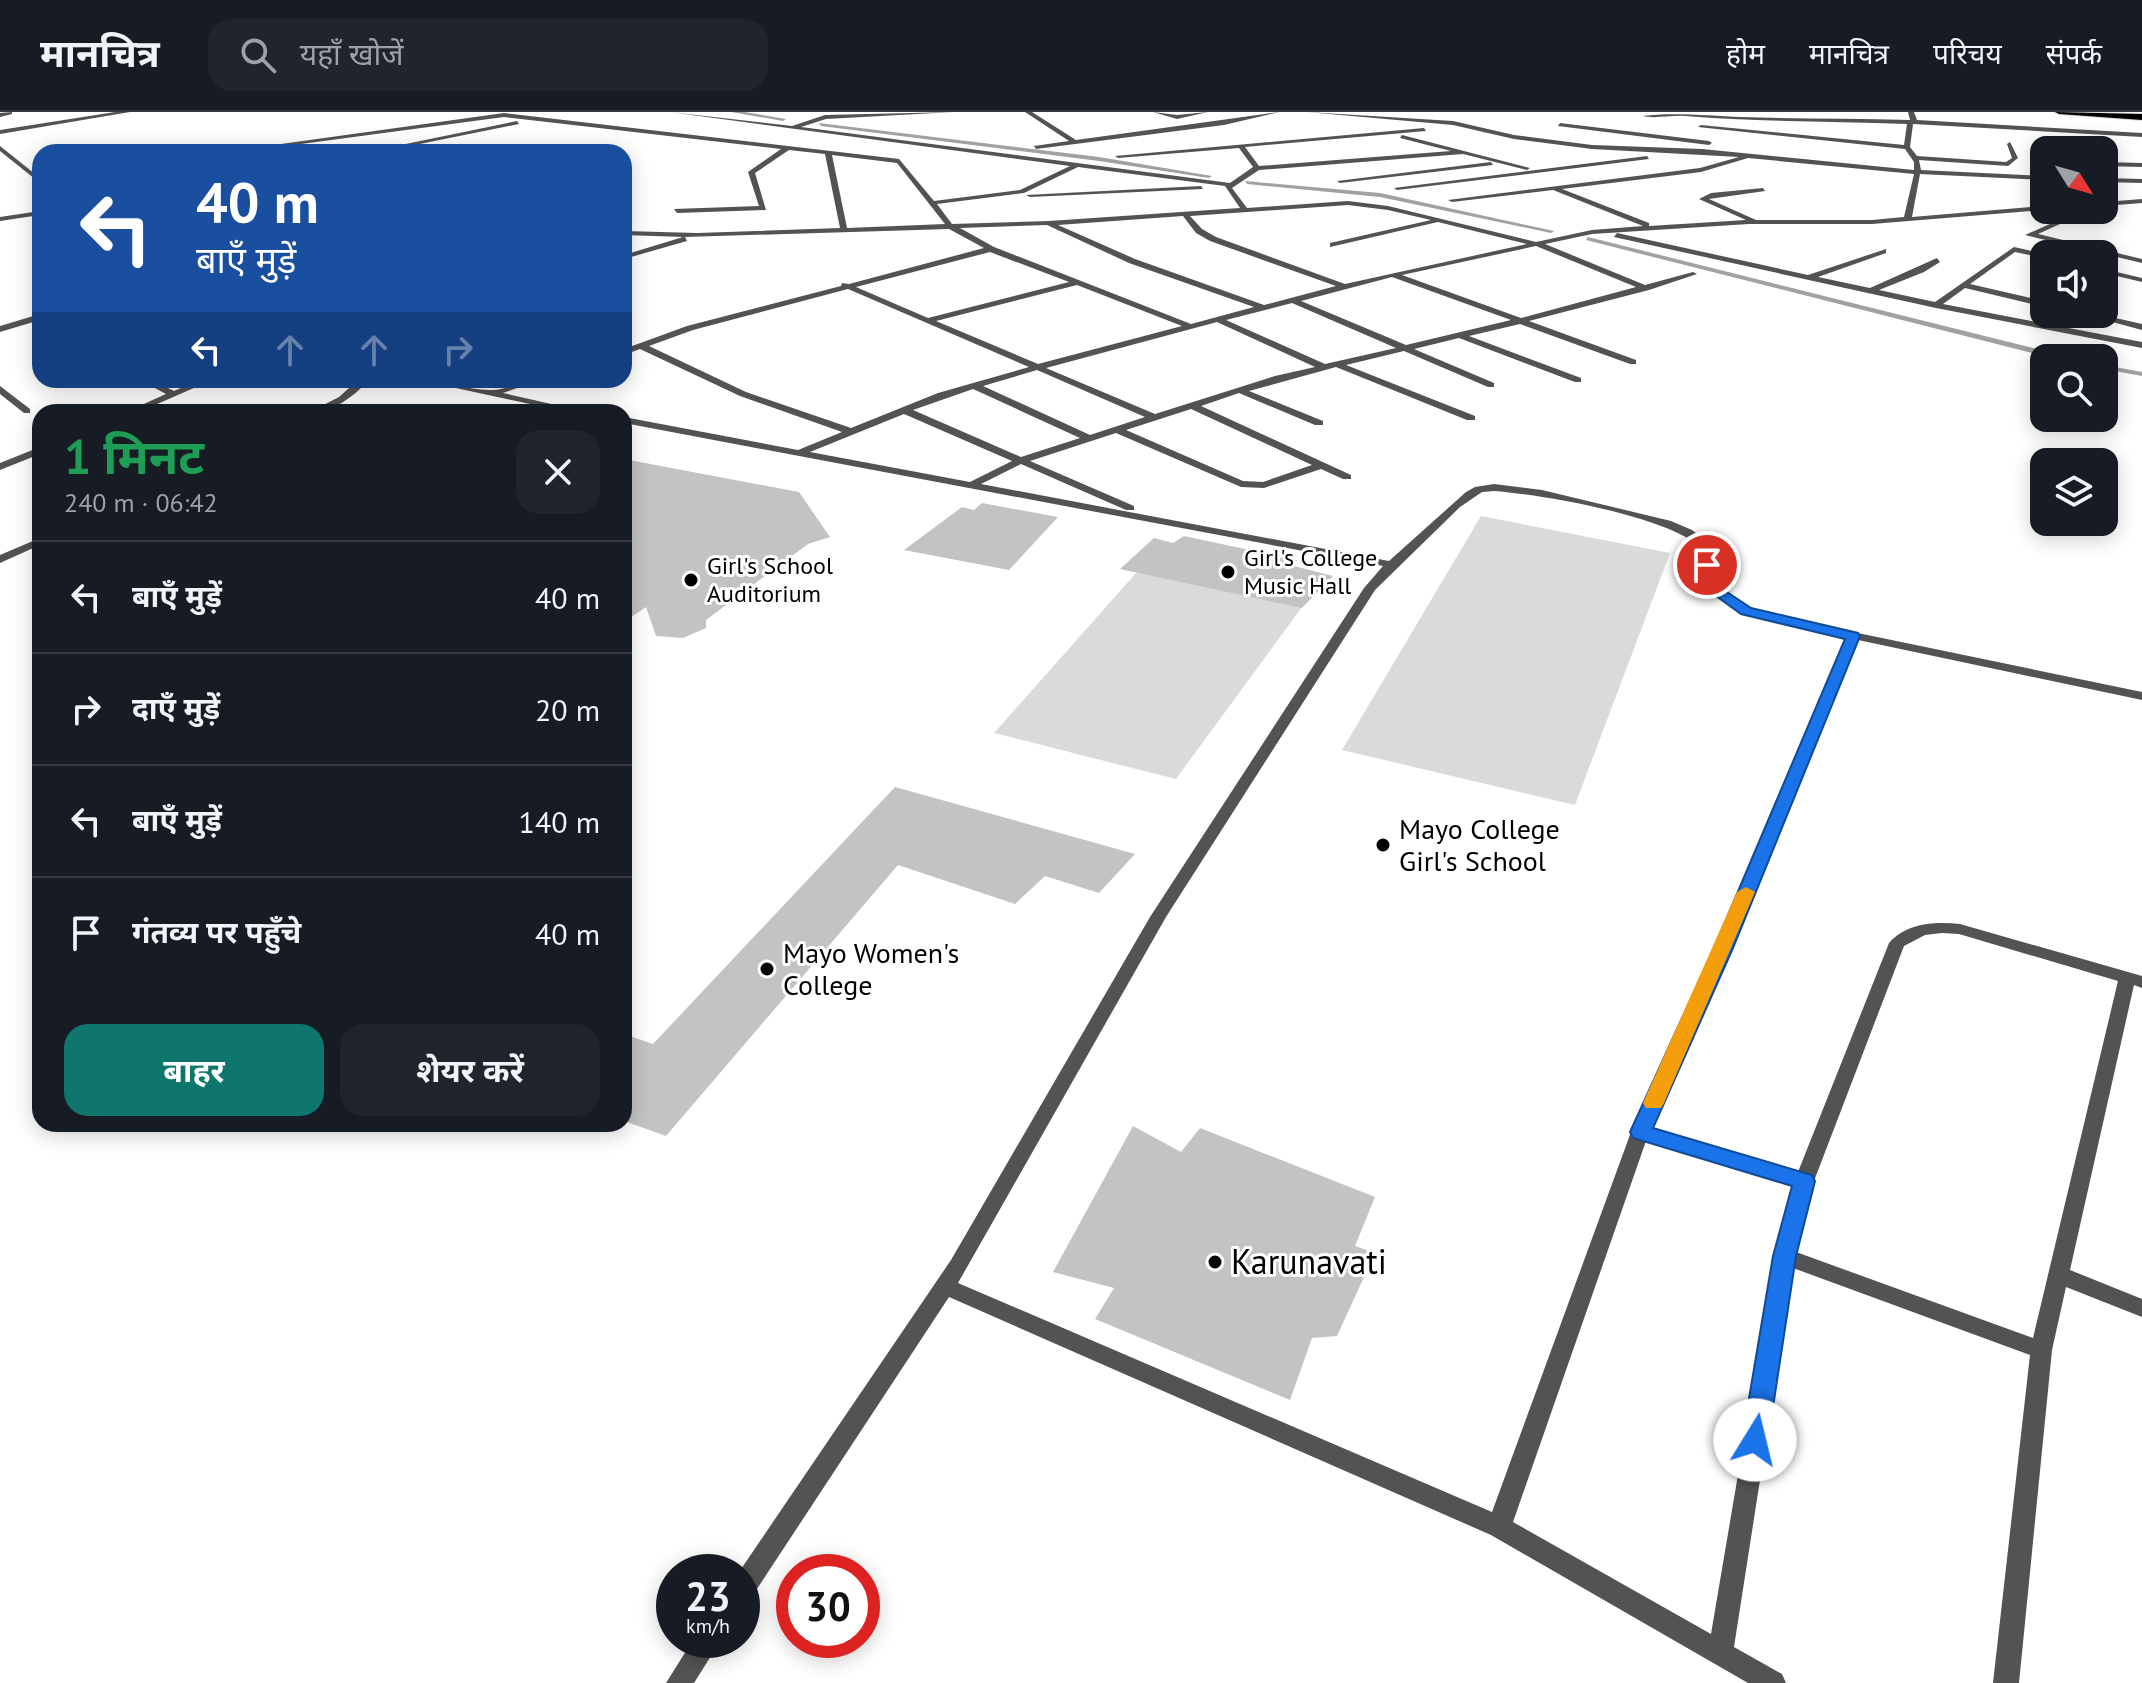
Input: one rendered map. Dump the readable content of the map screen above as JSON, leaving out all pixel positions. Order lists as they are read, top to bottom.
{
  "places": [
    "Girl's College Music Hall",
    "Girl's School Auditorium",
    "Mayo College Girl's School",
    "Mayo Women's College",
    "Karunavati"
  ],
  "north": "bottom right",
  "page": {
    "header": "मानचित्र",
    "search": "यहाँ खोजें",
    "nav": [
      "होम",
      "मानचित्र",
      "परिचय",
      "संपर्क"
    ],
    "turn": ["40 m", "बाएँ मुड़ें"],
    "heading": ["1 मिनट", "240 m · 06:42"],
    "list": [
      {
        "name": "बाएँ मुड़ें",
        "value": "40 m"
      },
      {
        "name": "दाएँ मुड़ें",
        "value": "20 m"
      },
      {
        "name": "बाएँ मुड़ें",
        "value": "140 m"
      },
      {
        "name": "गंतव्य पर पहुँचे",
        "value": "40 m"
      }
    ],
    "buttons": ["बाहर", "शेयर करें"],
    "speed": "23 km/h",
    "limit": "30"
  }
}
